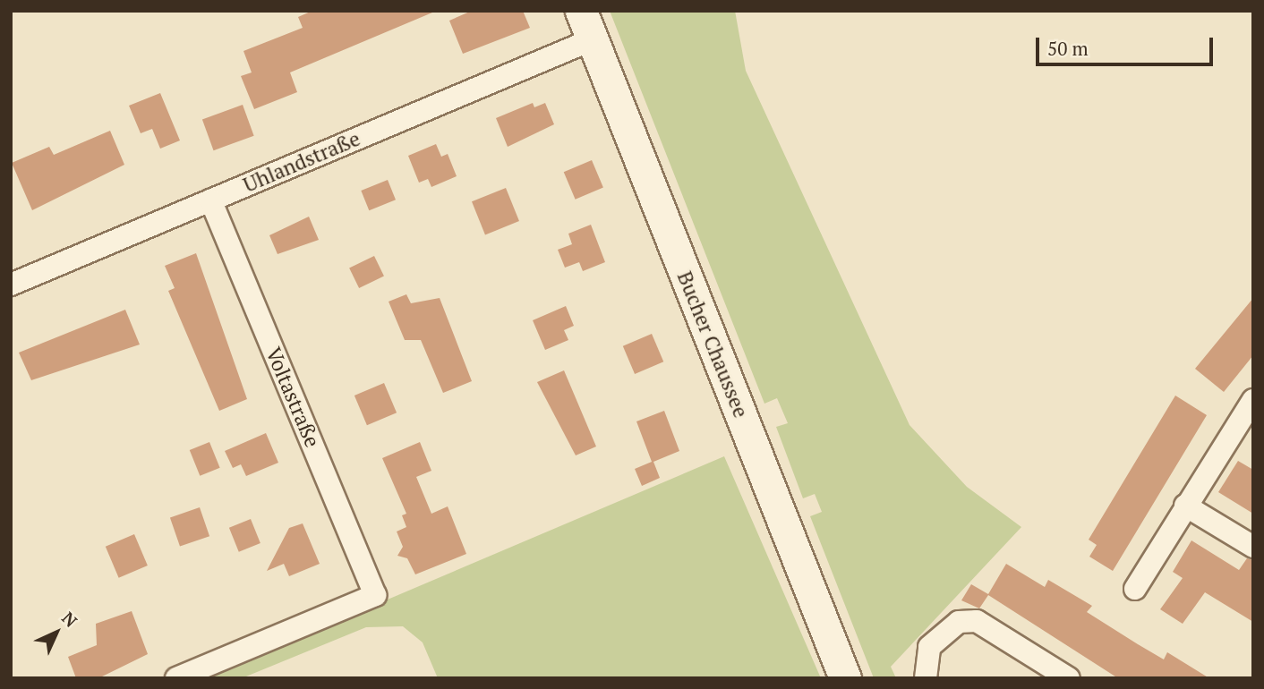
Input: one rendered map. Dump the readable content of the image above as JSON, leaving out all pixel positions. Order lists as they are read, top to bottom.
{
  "streets": {
    "main road": ["Bucher Chaussee"],
    "street": ["Uhlandstraße", "Voltastraße"]
  },
  "crossings": [
    ["Uhlandstraße", "Bucher Chaussee"],
    ["Uhlandstraße", "Voltastraße"]
  ],
  "scale_bar": "50 m",
  "north": "top right"
}
